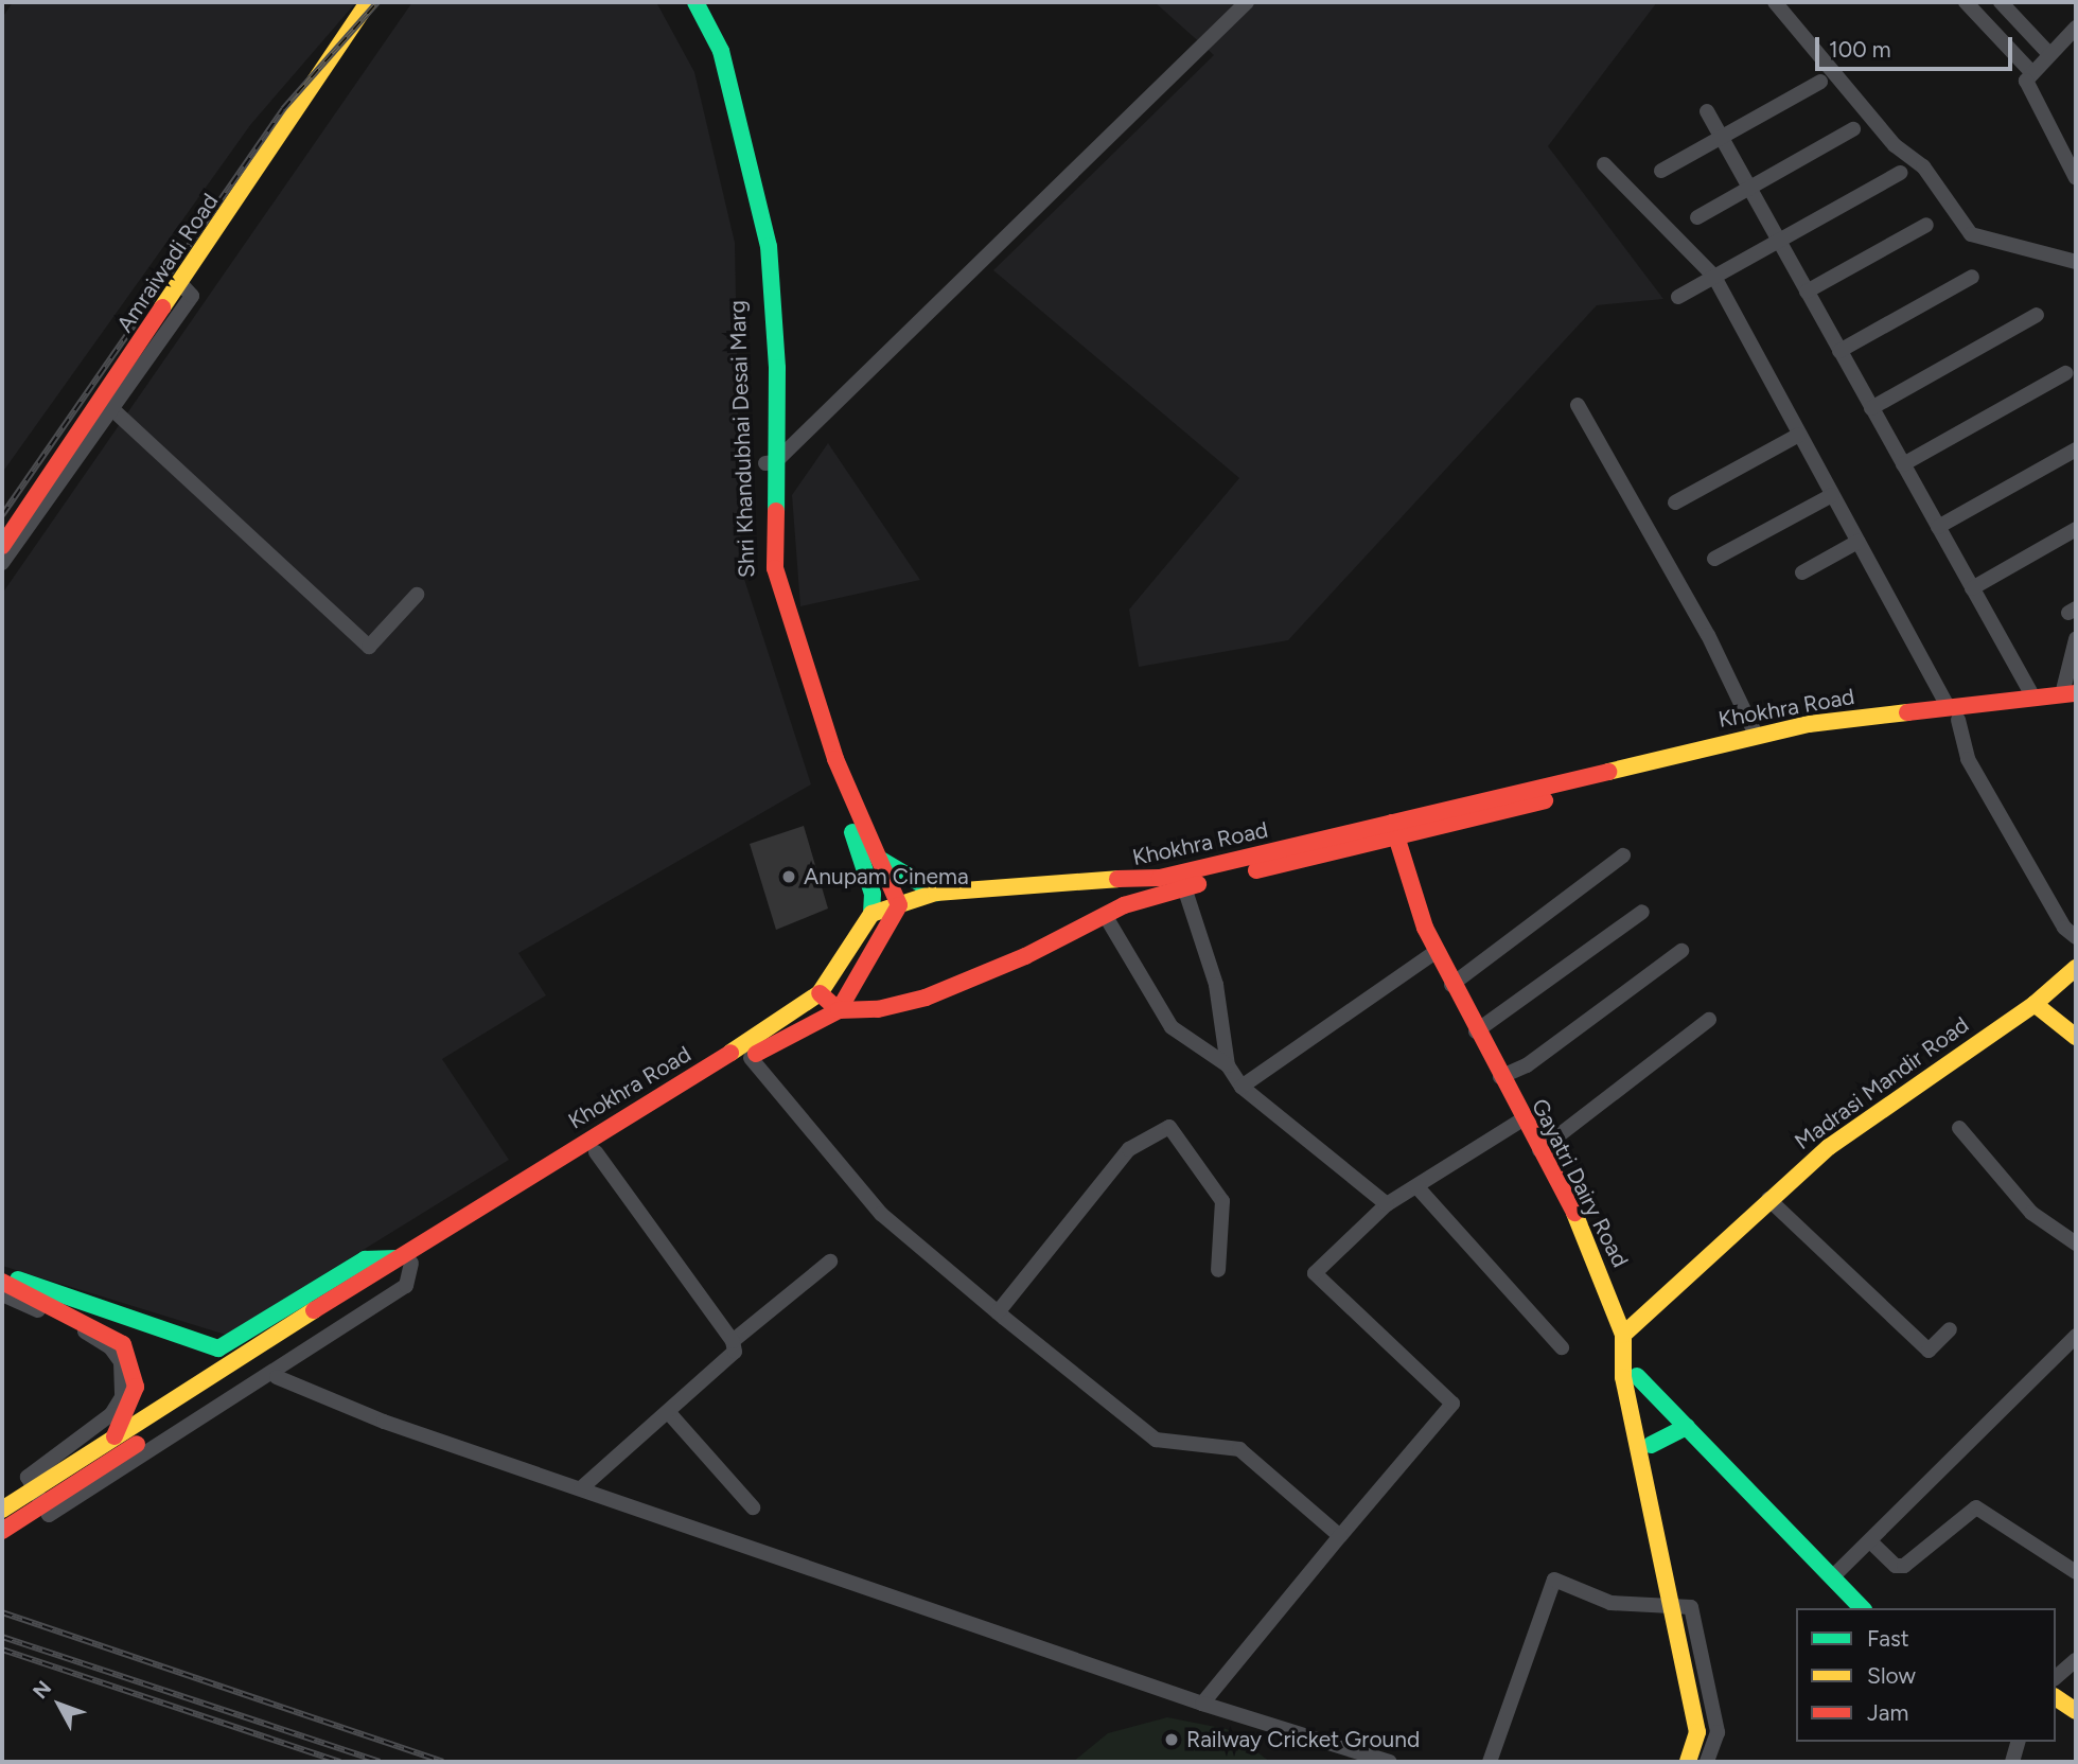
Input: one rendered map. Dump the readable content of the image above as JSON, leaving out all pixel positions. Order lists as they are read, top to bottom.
{
  "streets": {
    "main road": [
      "Amraiwadi Road",
      "Shri Khandubhai Desai Marg",
      "Khokhra Road",
      "Madrasi Mandir Road",
      "Gayatri Dairy Road"
    ]
  },
  "crossings": [
    ["Shri Khandubhai Desai Marg", "Khokhra Road"],
    ["Khokhra Road", "Gayatri Dairy Road"],
    ["Madrasi Mandir Road", "Gayatri Dairy Road"]
  ],
  "places": ["Anupam Cinema", "Railway Cricket Ground"],
  "legend": ["Fast", "Slow", "Jam"],
  "scale_bar": "100 m",
  "north": "top left"
}
